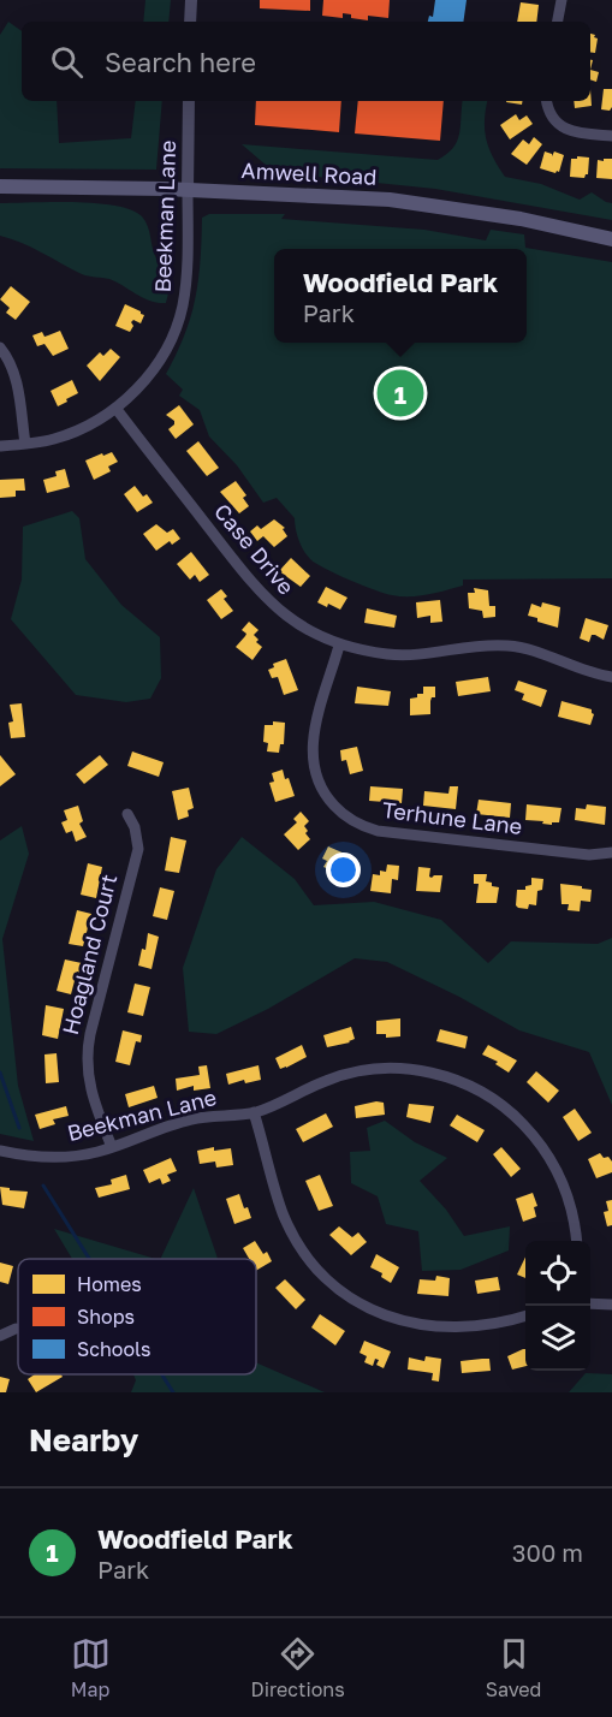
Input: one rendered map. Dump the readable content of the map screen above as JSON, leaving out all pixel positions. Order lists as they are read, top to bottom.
{
  "streets": {
    "main road": ["Amwell Road"],
    "street": [
      "Beekman Lane",
      "Case Drive",
      "Terhune Lane",
      "Hoagland Court"
    ]
  },
  "crossings": [
    ["Amwell Road", "Beekman Lane"],
    ["Beekman Lane", "Case Drive"],
    ["Beekman Lane", "Hoagland Court"],
    ["Case Drive", "Terhune Lane"]
  ],
  "legend": ["Homes", "Shops", "Schools"],
  "page": {
    "search": "Search here",
    "popup": ["Woodfield Park", "Park"],
    "pins": "1",
    "heading": "Nearby",
    "list": [
      {
        "mark": "1",
        "name": "Woodfield Park",
        "note": "Park",
        "value": "300 m"
      }
    ],
    "nav": ["Map", "Directions", "Saved"]
  }
}
